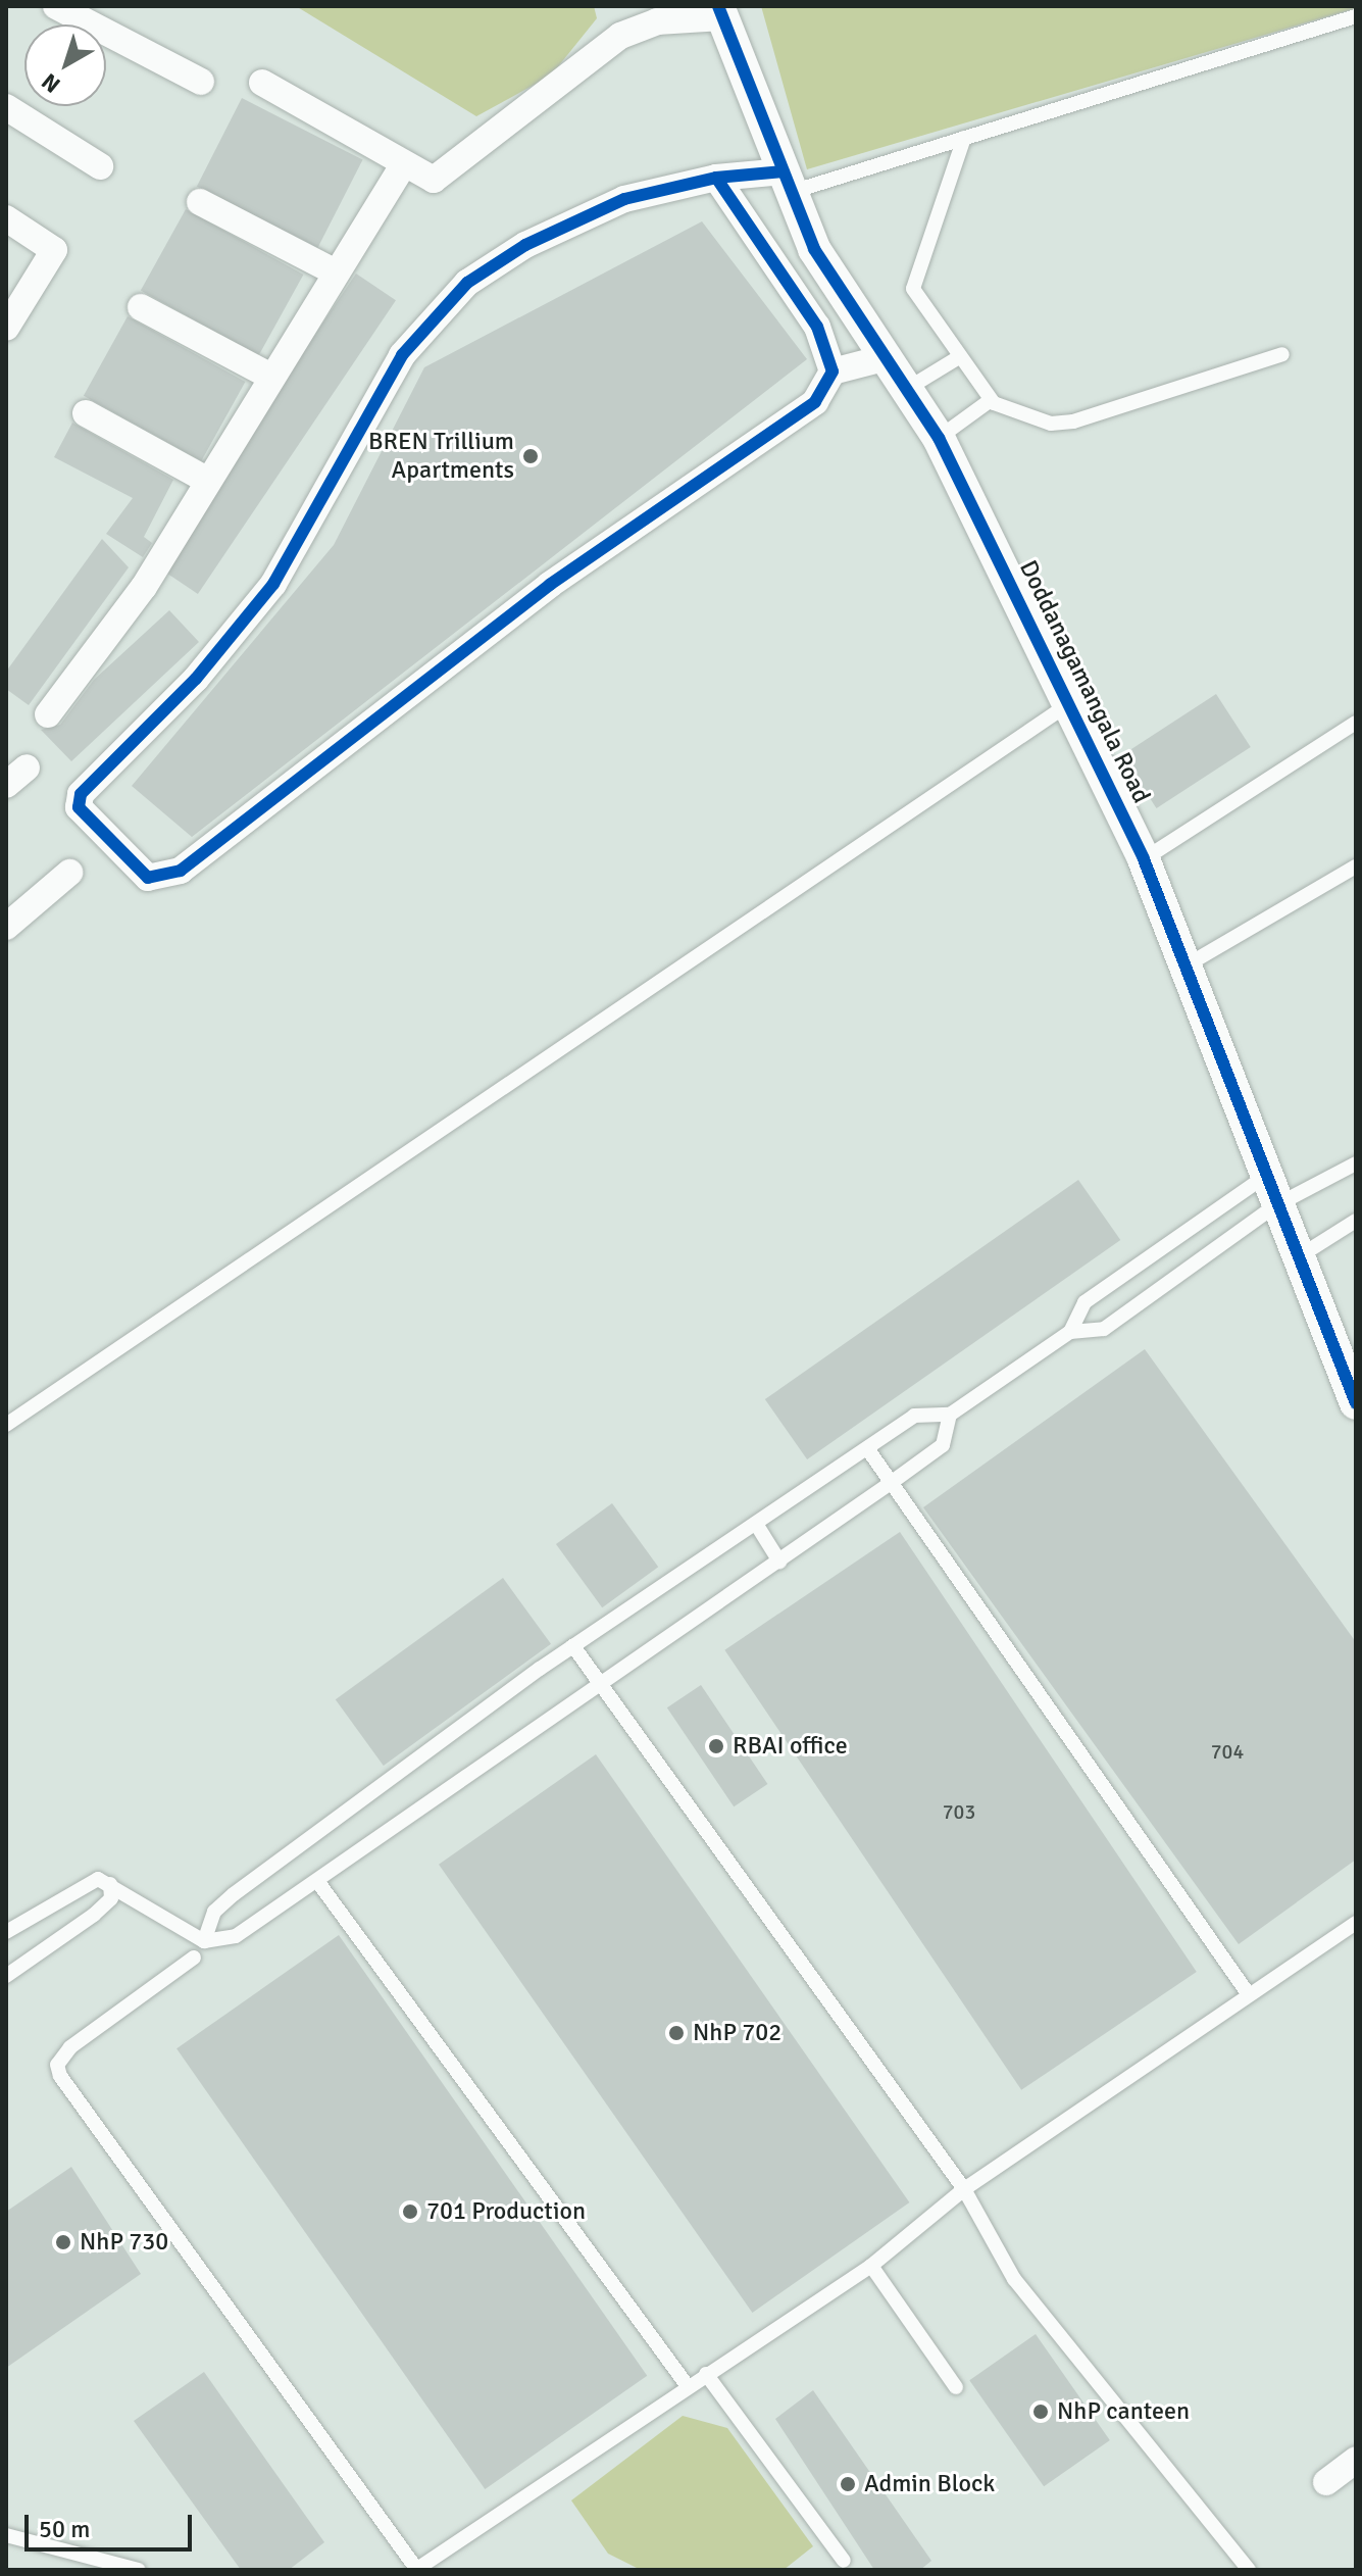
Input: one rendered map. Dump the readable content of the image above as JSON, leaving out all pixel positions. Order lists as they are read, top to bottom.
{
  "streets": {
    "street": ["Doddanagamangala Road"]
  },
  "places": [
    "BREN Trillium Apartments",
    "RBAI office",
    "NhP 702",
    "701 Production",
    "NhP 730",
    "NhP canteen",
    "Admin Block"
  ],
  "house_numbers": ["704", "703"],
  "scale_bar": "50 m",
  "north": "bottom left"
}
